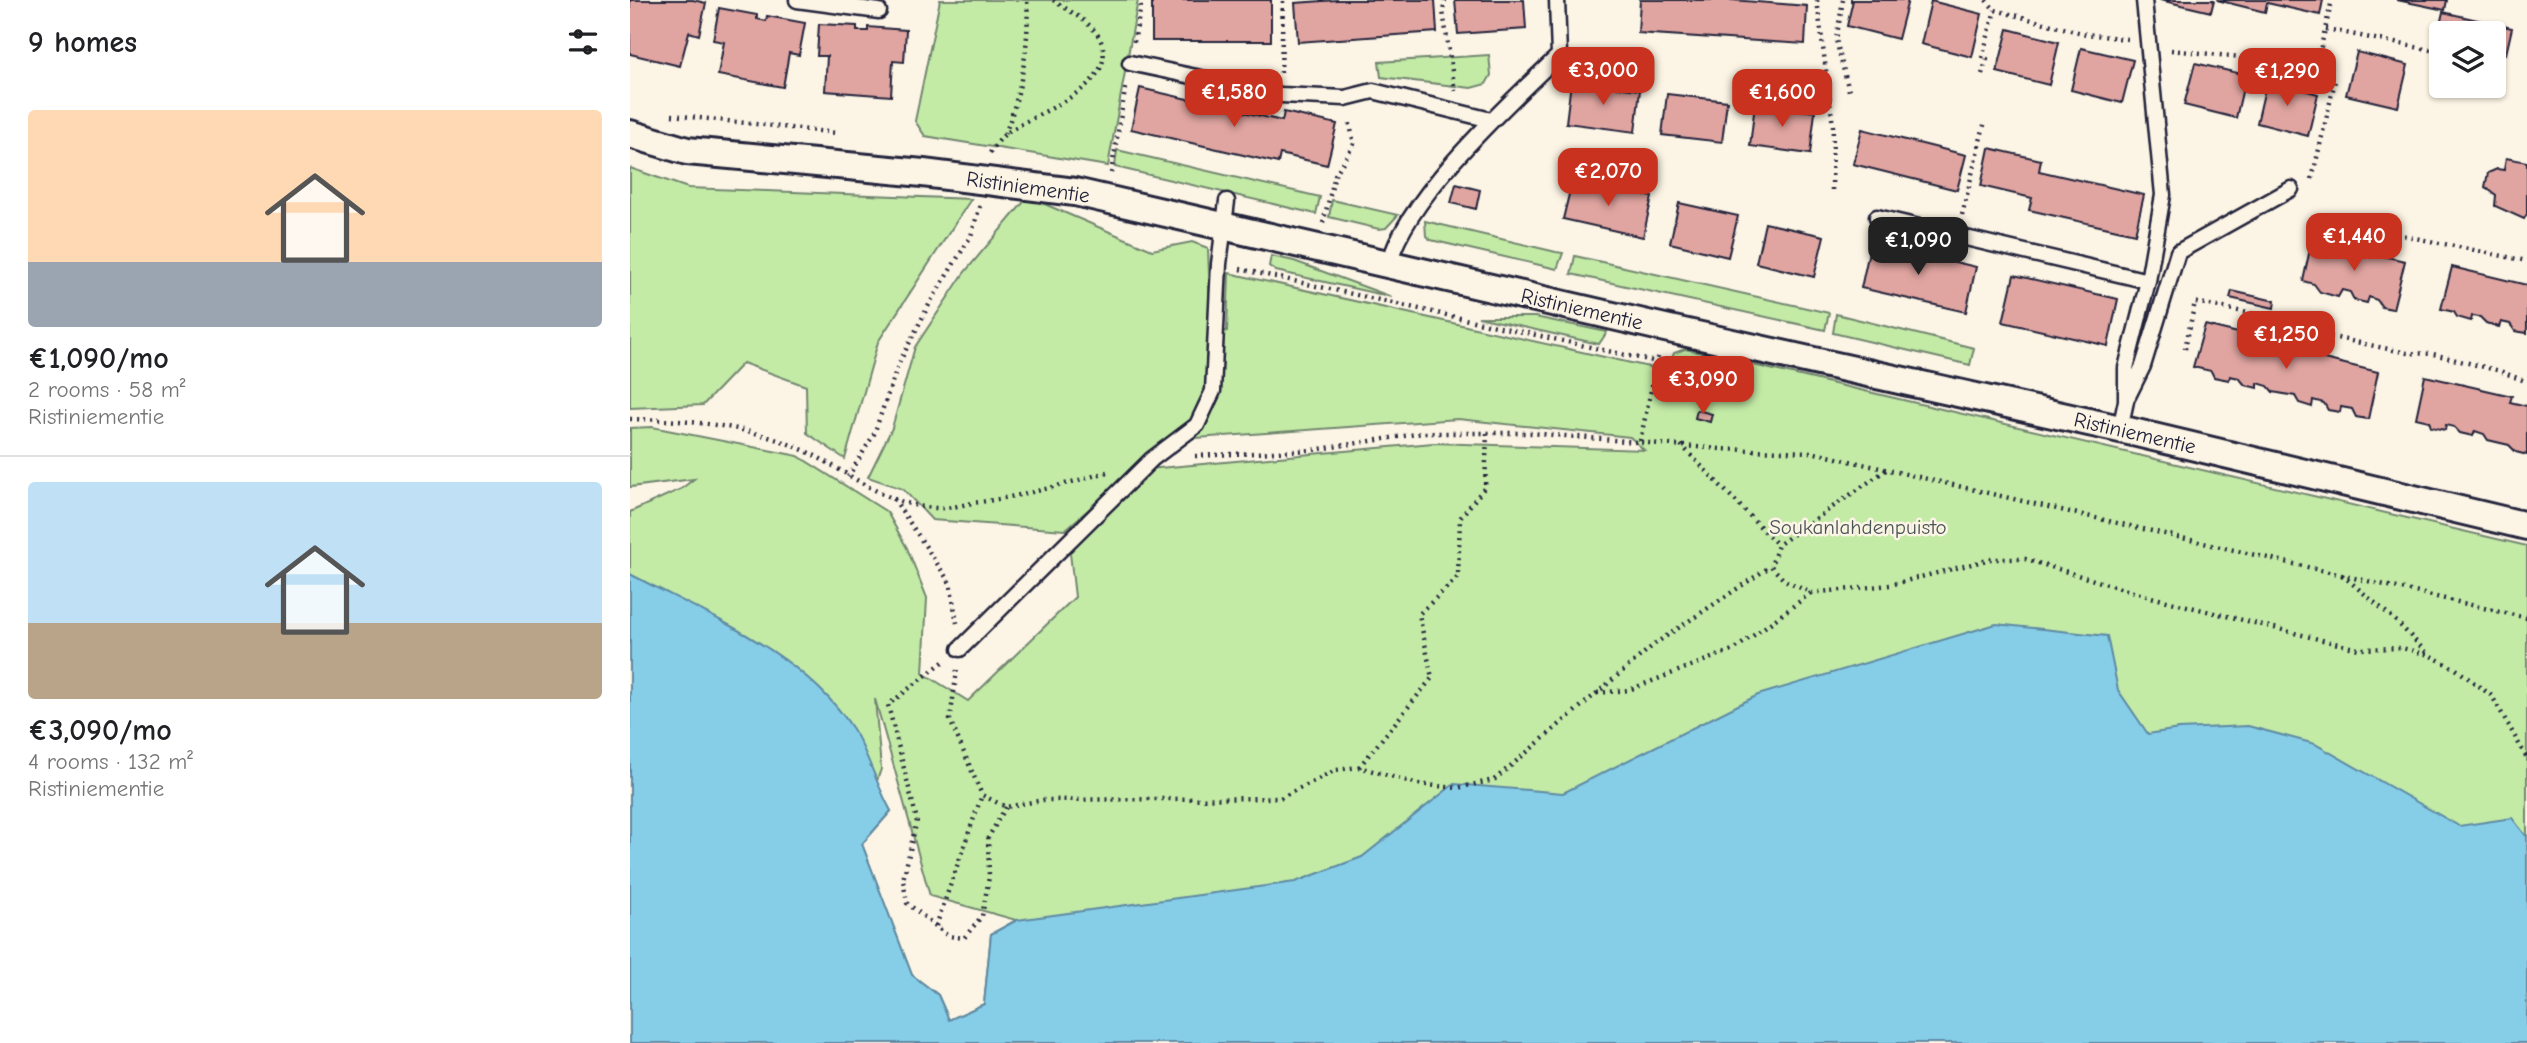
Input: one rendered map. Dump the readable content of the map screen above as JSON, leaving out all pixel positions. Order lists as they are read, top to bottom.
{
  "streets": {
    "street": ["Ristiniementie"]
  },
  "parks": ["Soukanlahdenpuisto"],
  "page": {
    "heading": "9 homes",
    "price": [
      "€3,000",
      "€1,290",
      "€1,580",
      "€1,600",
      "€2,070",
      "€1,440",
      "€1,090",
      "€1,250",
      "€3,090"
    ],
    "list": [
      {
        "name": "€1,090/mo",
        "note": "2 rooms · 58 m² · Ristiniementie"
      },
      {
        "name": "€3,090/mo",
        "note": "4 rooms · 132 m² · Ristiniementie"
      }
    ]
  }
}
